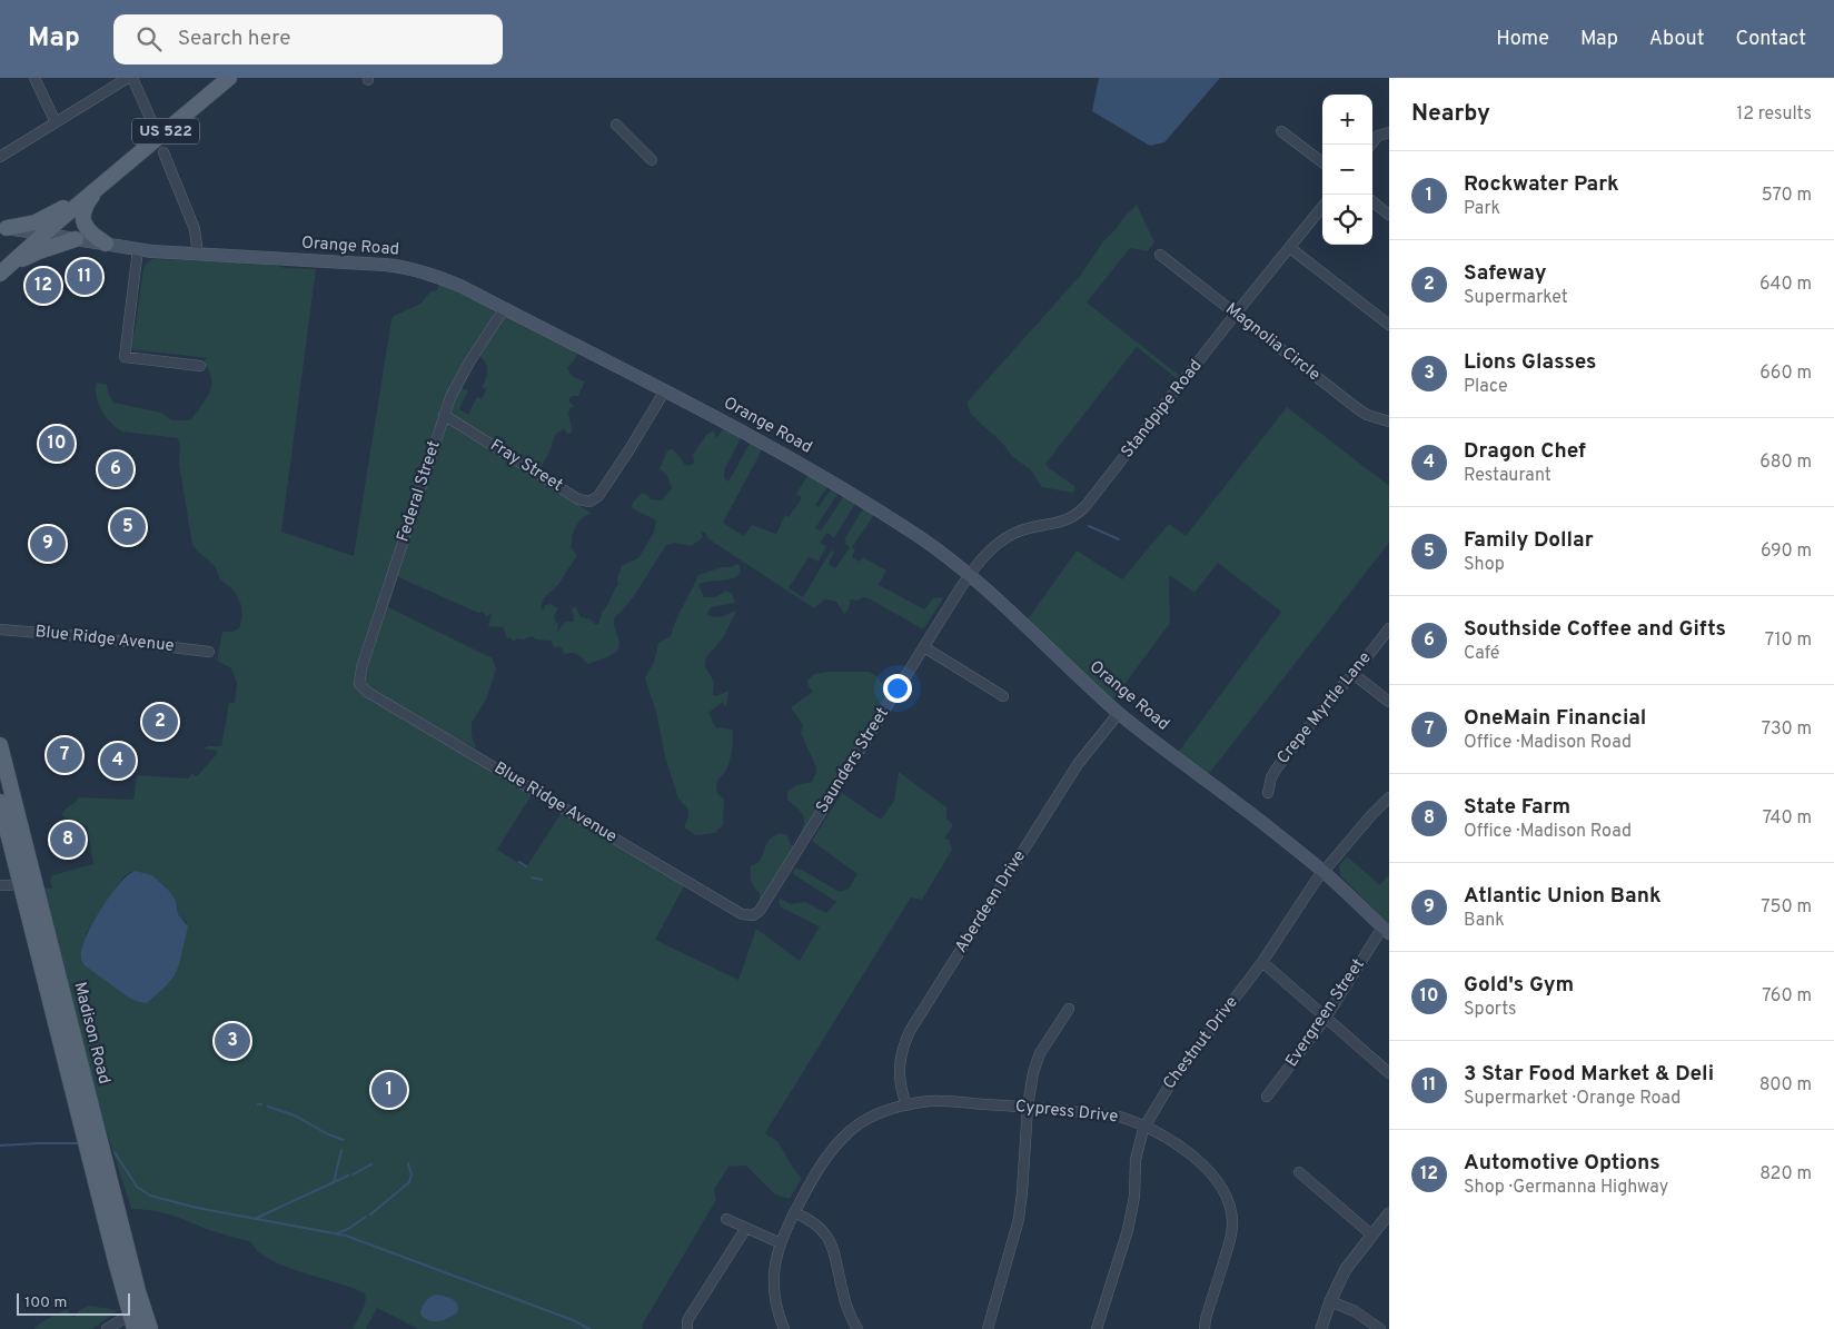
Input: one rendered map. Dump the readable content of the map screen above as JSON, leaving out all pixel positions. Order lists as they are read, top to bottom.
{
  "streets": {
    "main road": ["US 522", "Orange Road", "Madison Road"],
    "street": [
      "Magnolia Circle",
      "Standpipe Road",
      "Fray Street",
      "Federal Street",
      "Blue Ridge Avenue",
      "Crepe Myrtle Lane",
      "Saunders Street",
      "Aberdeen Drive",
      "Evergreen Street",
      "Chestnut Drive",
      "Cypress Drive"
    ]
  },
  "crossings": [
    ["US 522", "Orange Road"],
    ["Orange Road", "Standpipe Road"],
    ["Orange Road", "Fray Street"],
    ["Orange Road", "Federal Street"],
    ["Orange Road", "Saunders Street"],
    ["Orange Road", "Aberdeen Drive"],
    ["Orange Road", "Evergreen Street"],
    ["Orange Road", "Chestnut Drive"],
    ["Magnolia Circle", "Standpipe Road"],
    ["Standpipe Road", "Saunders Street"],
    ["Fray Street", "Federal Street"],
    ["Federal Street", "Blue Ridge Avenue"],
    ["Blue Ridge Avenue", "Saunders Street"],
    ["Aberdeen Drive", "Cypress Drive"],
    ["Chestnut Drive", "Cypress Drive"]
  ],
  "scale_bar": "100 m",
  "page": {
    "header": "Map",
    "search": "Search here",
    "nav": [
      "Home",
      "Map",
      "About",
      "Contact"
    ],
    "heading": ["Nearby", "12 results"],
    "map_buttons": ["+", "−"],
    "list": [
      {
        "mark": "1",
        "name": "Rockwater Park",
        "note": "Park",
        "value": "570 m"
      },
      {
        "mark": "2",
        "name": "Safeway",
        "note": "Supermarket",
        "value": "640 m"
      },
      {
        "mark": "3",
        "name": "Lions Glasses",
        "note": "Place",
        "value": "660 m"
      },
      {
        "mark": "4",
        "name": "Dragon Chef",
        "note": "Restaurant",
        "value": "680 m"
      },
      {
        "mark": "5",
        "name": "Family Dollar",
        "note": "Shop",
        "value": "690 m"
      },
      {
        "mark": "6",
        "name": "Southside Coffee and Gifts",
        "note": "Café",
        "value": "710 m"
      },
      {
        "mark": "7",
        "name": "OneMain Financial",
        "note": "Office · Madison Road",
        "value": "730 m"
      },
      {
        "mark": "8",
        "name": "State Farm",
        "note": "Office · Madison Road",
        "value": "740 m"
      },
      {
        "mark": "9",
        "name": "Atlantic Union Bank",
        "note": "Bank",
        "value": "750 m"
      },
      {
        "mark": "10",
        "name": "Gold's Gym",
        "note": "Sports",
        "value": "760 m"
      },
      {
        "mark": "11",
        "name": "3 Star Food Market & Deli",
        "note": "Supermarket · Orange Road",
        "value": "800 m"
      },
      {
        "mark": "12",
        "name": "Automotive Options",
        "note": "Shop · Germanna Highway",
        "value": "820 m"
      }
    ],
    "pins": [
      "11",
      "12",
      "10",
      "6",
      "5",
      "9",
      "2",
      "7",
      "4",
      "8",
      "3",
      "1"
    ],
    "scale": "100 m"
  }
}
